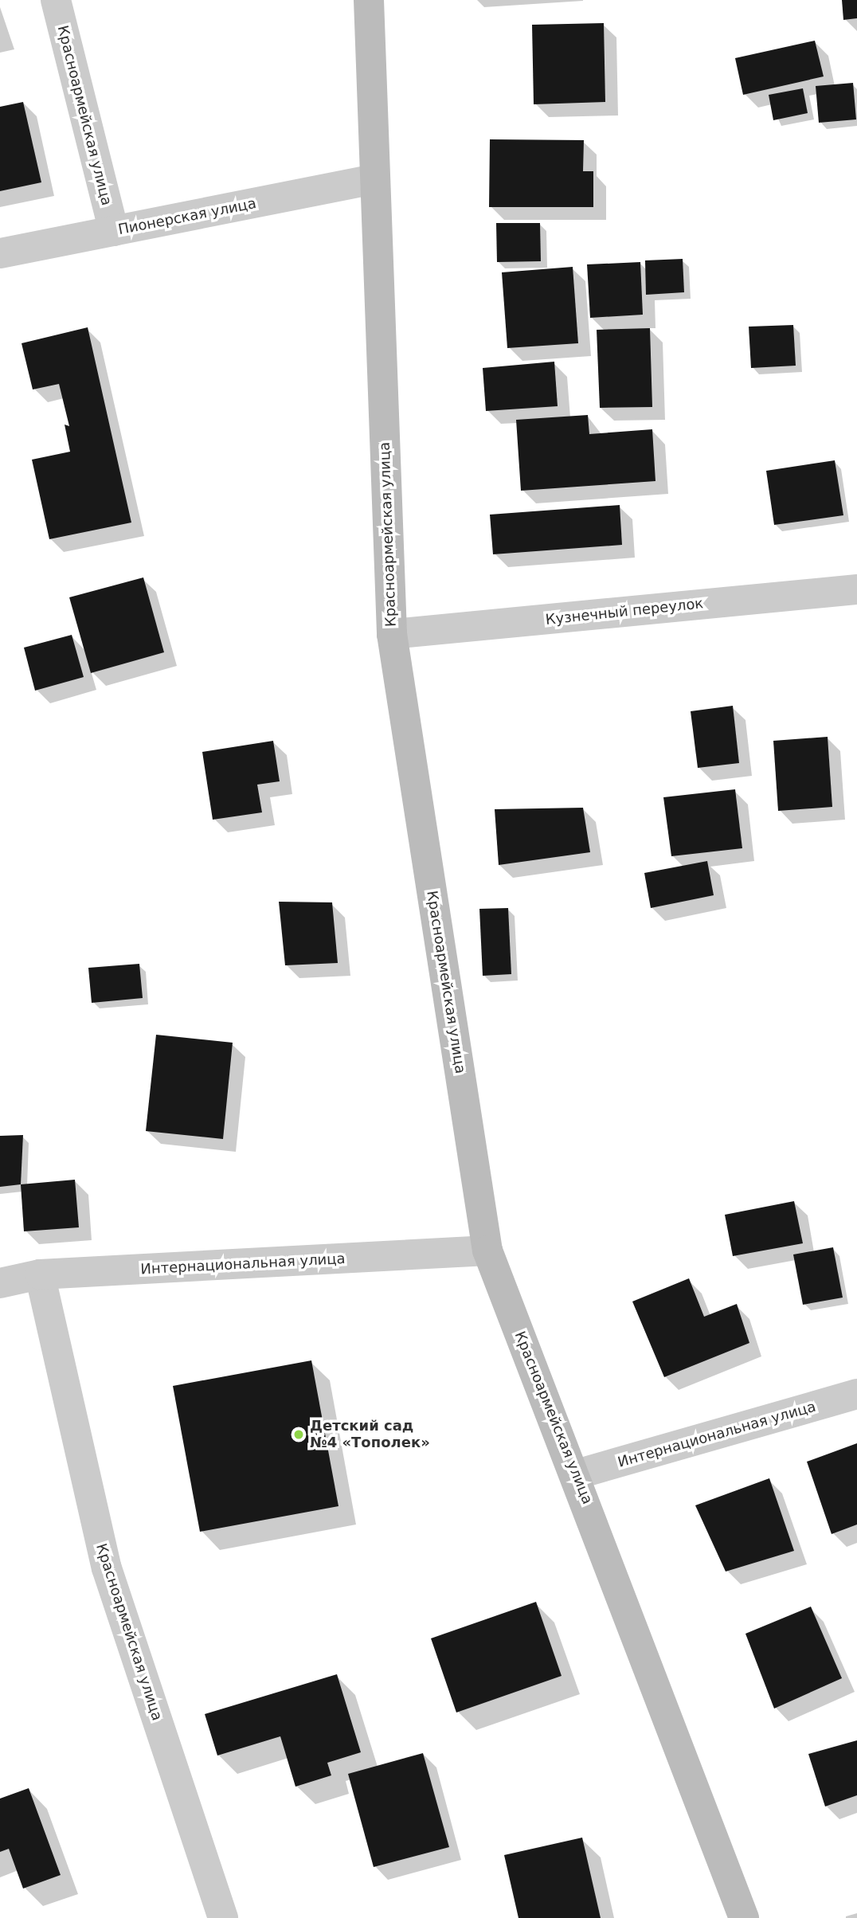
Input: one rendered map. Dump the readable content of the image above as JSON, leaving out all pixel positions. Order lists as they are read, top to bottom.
{
  "streets": {
    "main road": ["Красноармейская улица"],
    "street": ["Пионерская улица", "Кузнечный переулок", "Интернациональная улица"]
  },
  "crossings": [
    ["Красноармейская улица", "Пионерская улица"],
    ["Красноармейская улица", "Кузнечный переулок"],
    ["Красноармейская улица", "Интернациональная улица"]
  ],
  "places": ["Детский сад №4 «Тополек»"]
}
